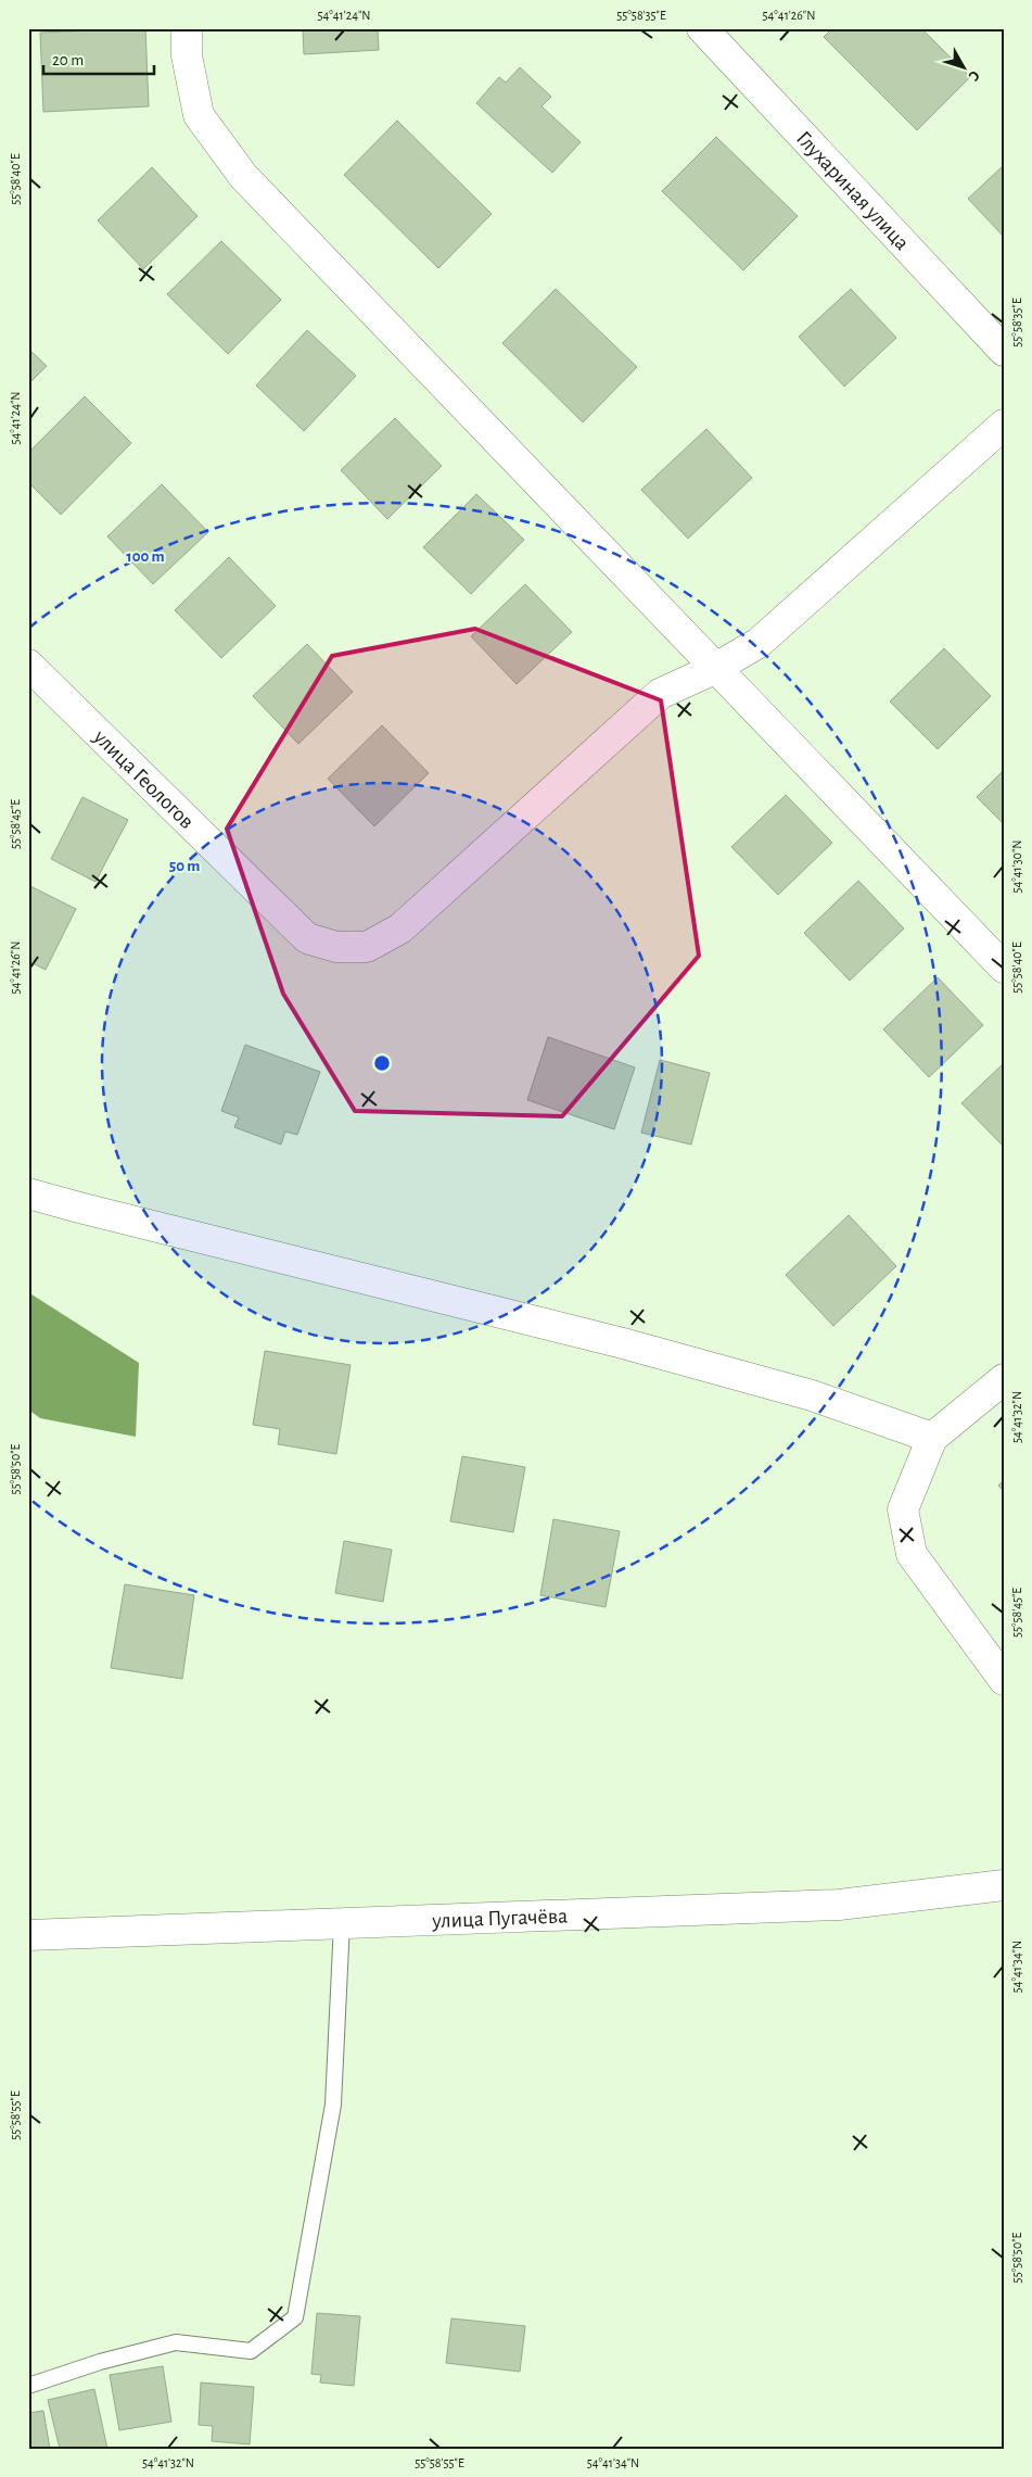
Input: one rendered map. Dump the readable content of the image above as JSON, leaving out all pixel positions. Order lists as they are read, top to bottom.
{
  "streets": {
    "street": ["Глухариная улица", "улица Геологов", "улица Пугачёва"]
  },
  "scale_bar": "20 m",
  "north": "bottom right",
  "coordinates": [
    "54°41'24\"N",
    "55°58'35\"E",
    "54°41'26\"N",
    "55°58'40\"E",
    "55°58'45\"E",
    "54°41'30\"N",
    "54°41'32\"N",
    "55°58'50\"E",
    "54°41'34\"N",
    "55°58'55\"E"
  ],
  "rings": ["100 m", "50 m"]
}
